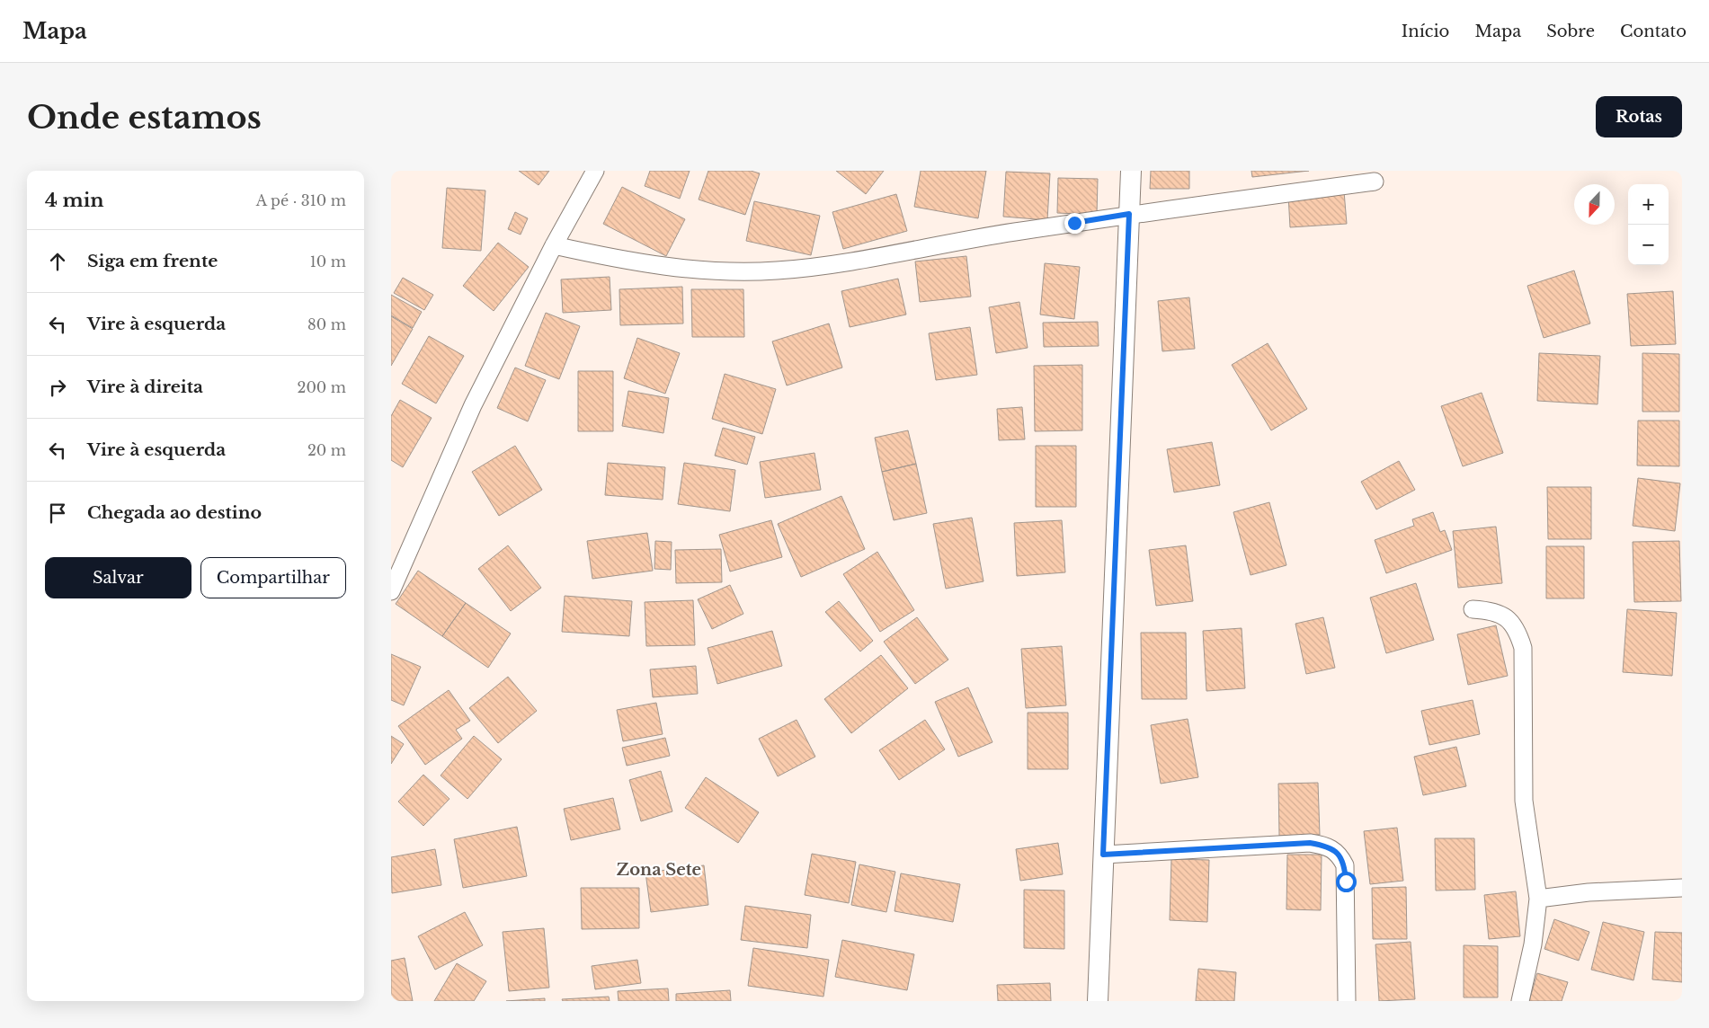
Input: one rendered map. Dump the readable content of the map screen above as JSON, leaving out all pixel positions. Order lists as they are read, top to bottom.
{
  "districts": ["Zona Sete"],
  "north": "bottom",
  "page": {
    "header": "Mapa",
    "nav": [
      "Início",
      "Mapa",
      "Sobre",
      "Contato"
    ],
    "buttons": [
      "Rotas",
      ["Salvar", "Compartilhar"]
    ],
    "title": "Onde estamos",
    "heading": ["4 min", "A pé · 310 m"],
    "map_buttons": ["+", "−"],
    "list": [
      ["Siga em frente", "10 m"],
      ["Vire à esquerda", "80 m"],
      ["Vire à direita", "200 m"],
      ["Vire à esquerda", "20 m"],
      "Chegada ao destino"
    ]
  }
}
